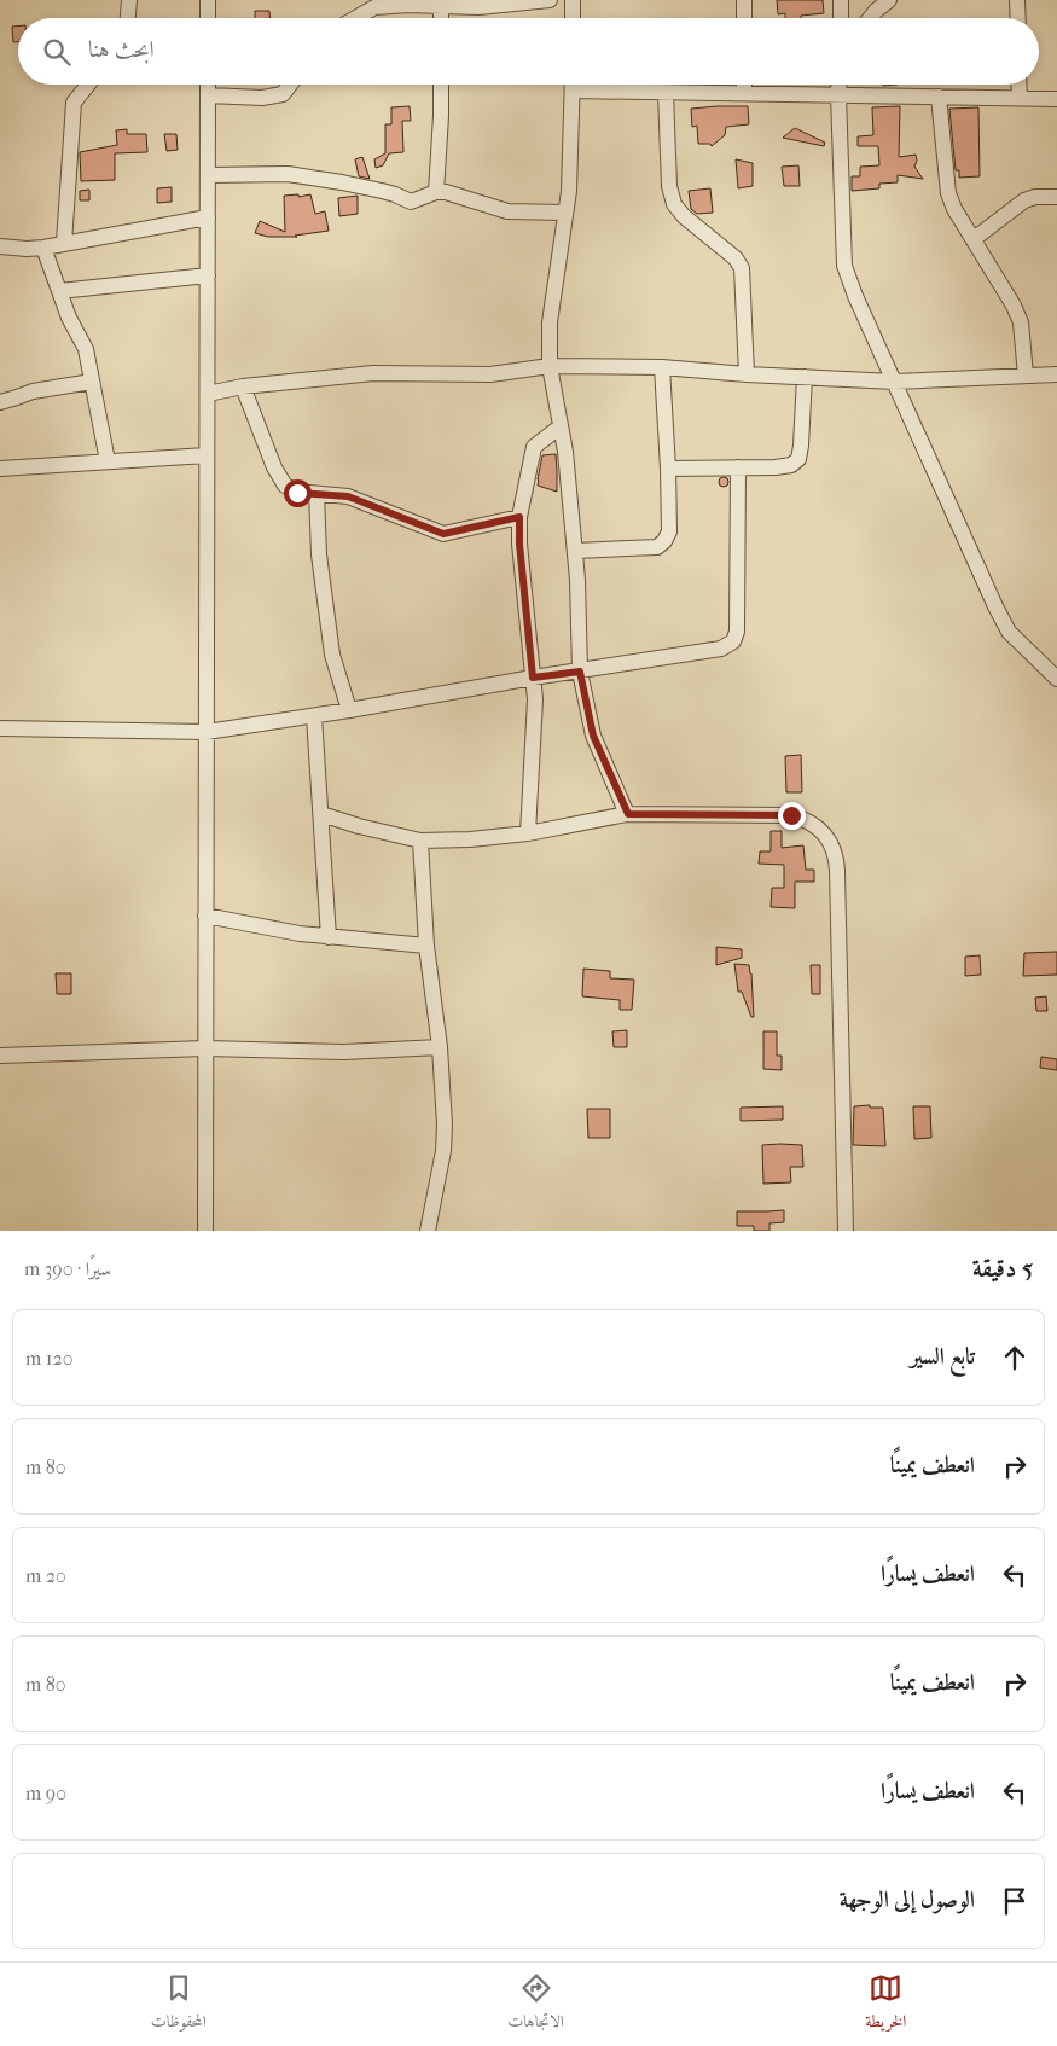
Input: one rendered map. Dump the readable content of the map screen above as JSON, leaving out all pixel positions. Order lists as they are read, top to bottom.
{
  "page": {
    "search": "ابحث هنا",
    "heading": ["5 دقيقة", "سيرًا · 390 m"],
    "list": [
      ["تابع السير", "120 m"],
      ["انعطف يمينًا", "80 m"],
      ["انعطف يسارًا", "20 m"],
      ["انعطف يمينًا", "80 m"],
      ["انعطف يسارًا", "90 m"],
      "الوصول إلى الوجهة"
    ],
    "nav": ["الخريطة", "الاتجاهات", "المحفوظات"]
  }
}
